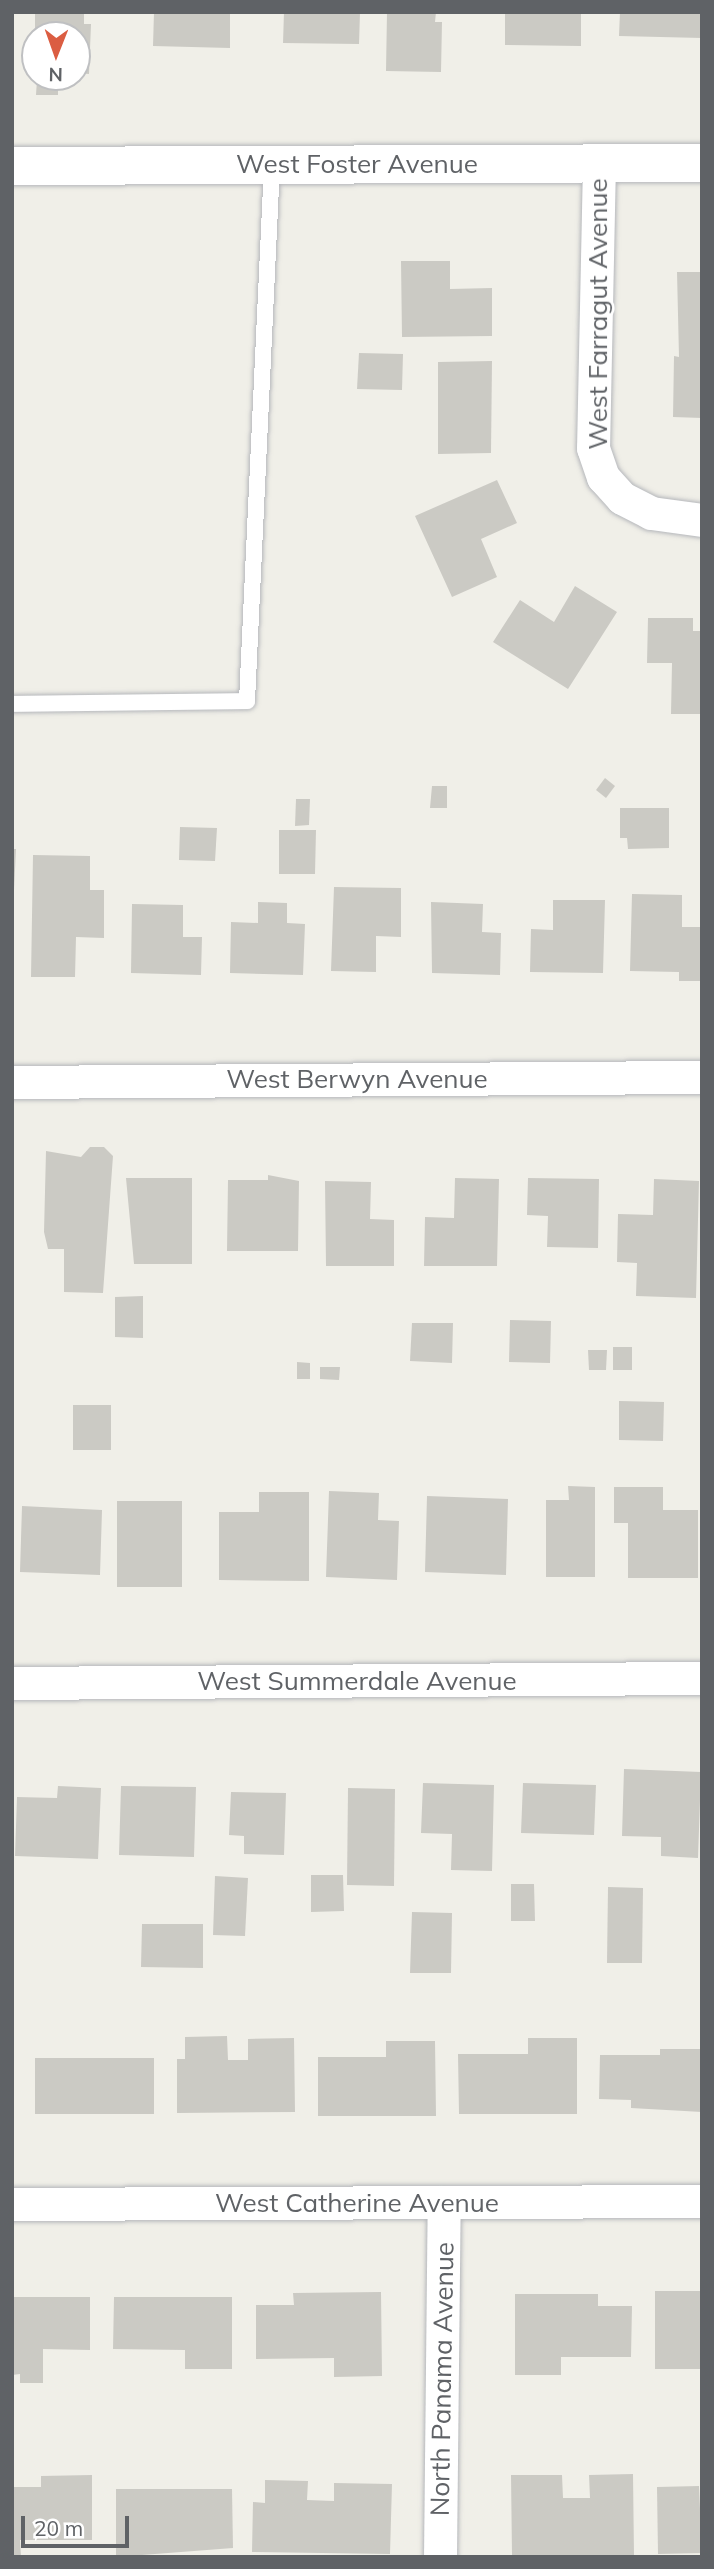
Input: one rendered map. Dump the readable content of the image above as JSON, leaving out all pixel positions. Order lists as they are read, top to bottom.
{
  "streets": {
    "street": [
      "West Foster Avenue",
      "West Farragut Avenue",
      "West Berwyn Avenue",
      "West Summerdale Avenue",
      "West Catherine Avenue",
      "North Panama Avenue"
    ]
  },
  "crossings": [
    ["West Foster Avenue", "West Farragut Avenue"],
    ["West Catherine Avenue", "North Panama Avenue"]
  ],
  "scale_bar": "20 m",
  "north": "bottom"
}
